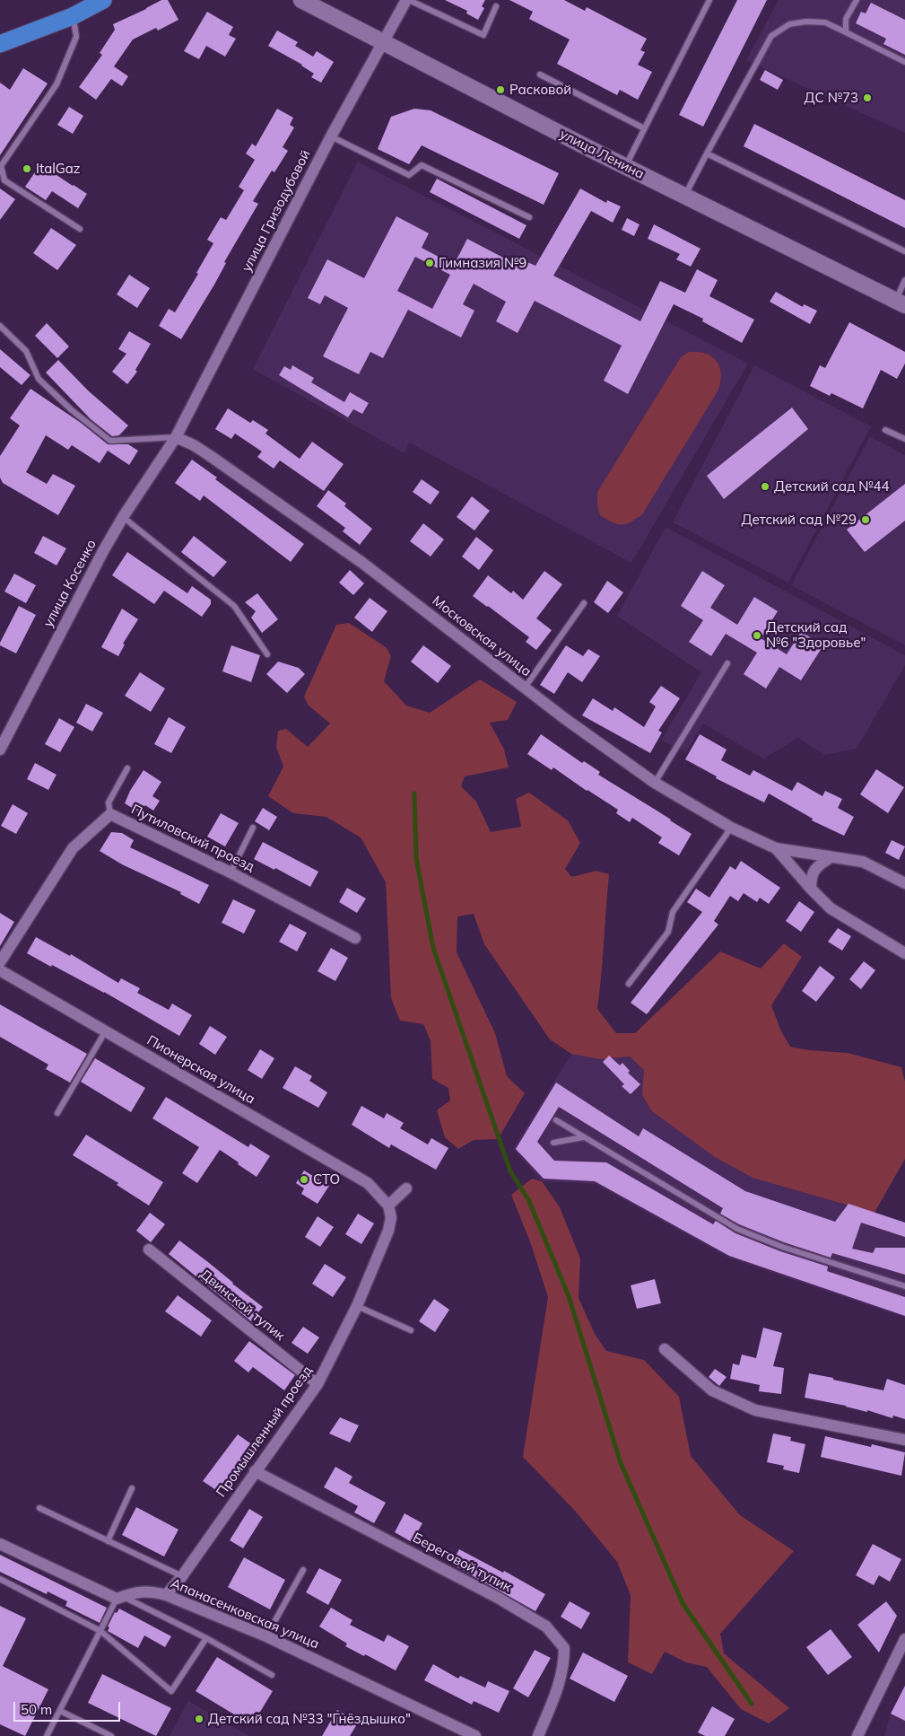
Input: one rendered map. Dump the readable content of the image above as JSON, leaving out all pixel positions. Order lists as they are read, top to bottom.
{
  "streets": {
    "main road": ["улица Ленина"],
    "street": [
      "улица Гризодубовой",
      "улица Косенко",
      "Московская улица",
      "Путиловский проезд",
      "Пионерская улица",
      "Двинской тупик",
      "Промышленный проезд",
      "Береговой тупик",
      "Апанасенковская улица"
    ]
  },
  "crossings": [
    ["улица Ленина", "улица Гризодубовой"],
    ["улица Гризодубовой", "улица Косенко"],
    ["улица Гризодубовой", "Московская улица"],
    ["улица Косенко", "Московская улица"],
    ["Пионерская улица", "Промышленный проезд"],
    ["Двинской тупик", "Промышленный проезд"],
    ["Промышленный проезд", "Береговой тупик"],
    ["Промышленный проезд", "Апанасенковская улица"]
  ],
  "places": [
    "Расковой",
    "ДС №73",
    "ItalGaz",
    "Гимназия №9",
    "Детский сад №44",
    "Детский сад №29",
    "Детский сад №6 \"Здоровье\"",
    "СТО",
    "Детский сад №33 \"Гнёздышко\""
  ],
  "scale_bar": "50 m"
}
